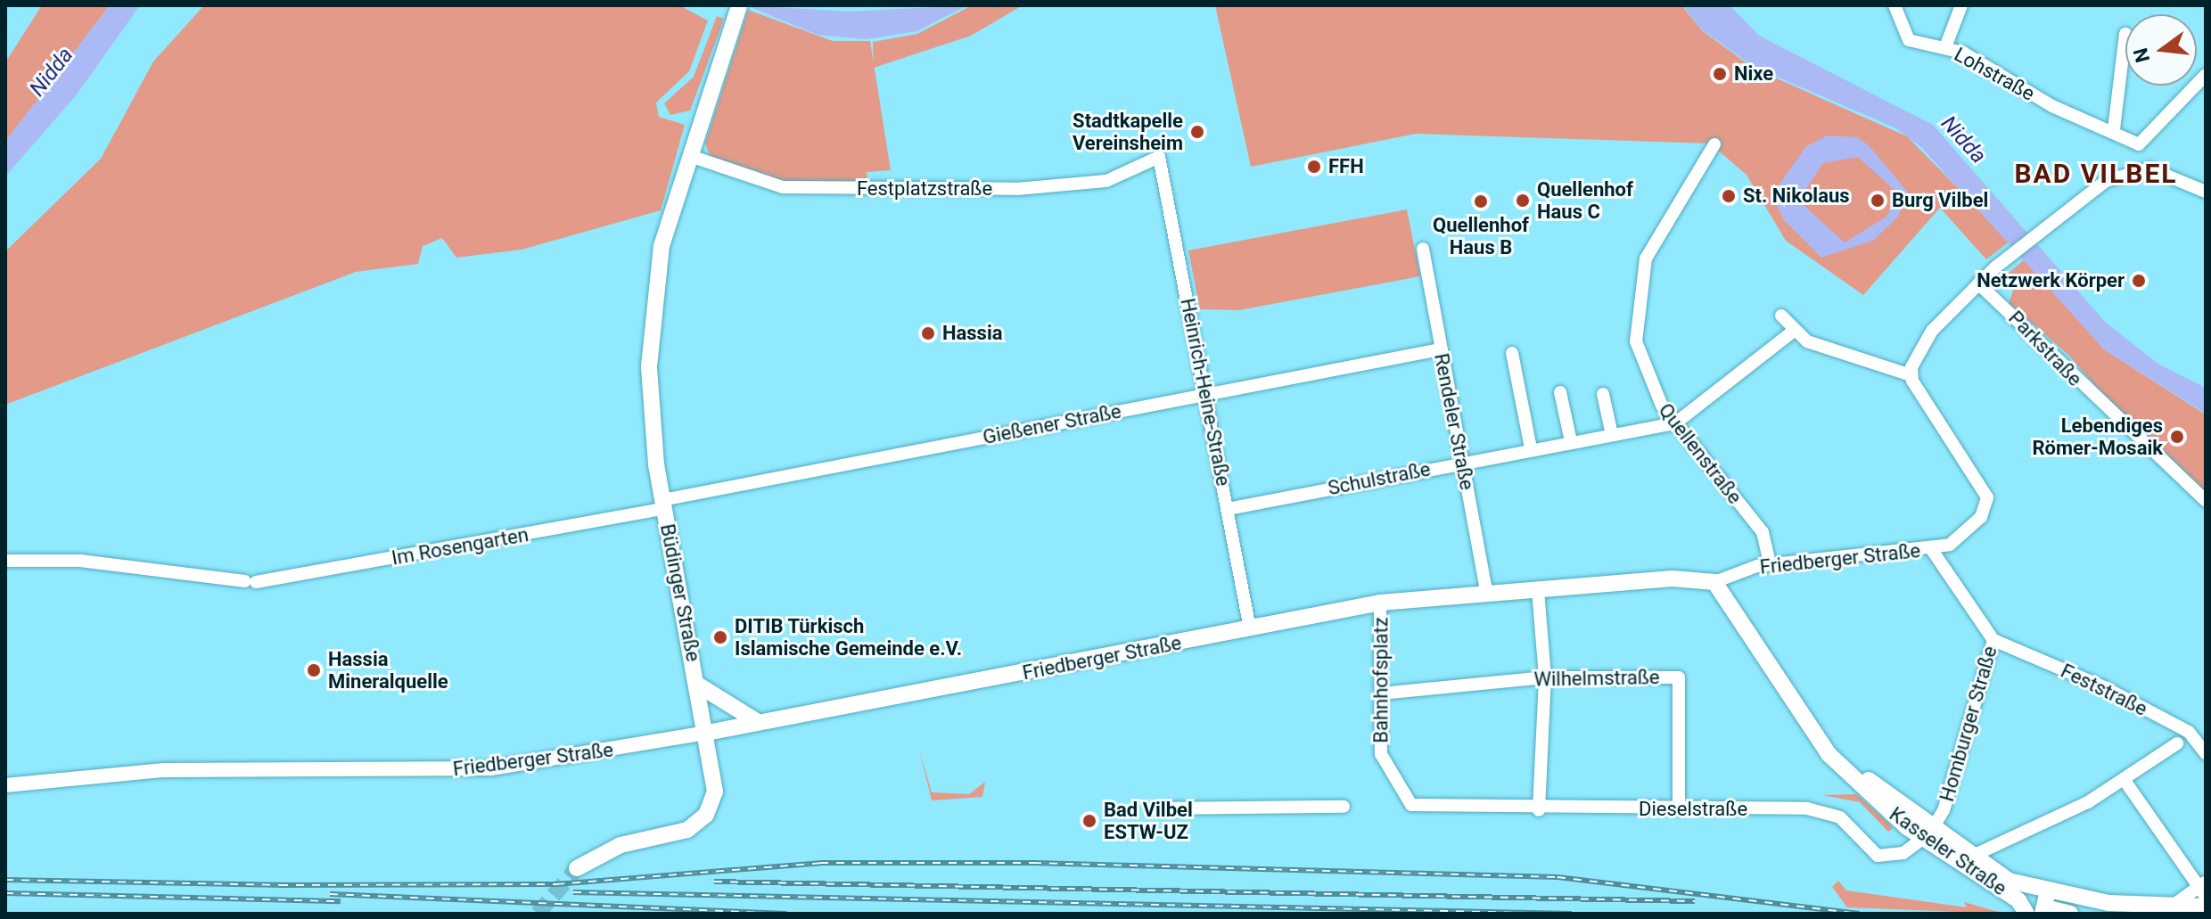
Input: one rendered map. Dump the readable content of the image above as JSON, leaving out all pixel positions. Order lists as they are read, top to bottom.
{
  "streets": {
    "main road": ["Friedberger Straße", "Büdinger Straße", "Kasseler Straße"],
    "street": [
      "Lohstraße",
      "Festplatzstraße",
      "Parkstraße",
      "Heinrich-Heine-Straße",
      "Rendeler Straße",
      "Gießener Straße",
      "Quellenstraße",
      "Schulstraße",
      "Im Rosengarten",
      "Wilhelmstraße",
      "Bahnhofsplatz",
      "Feststraße",
      "Homburger Straße",
      "Dieselstraße"
    ]
  },
  "crossings": [
    ["Festplatzstraße", "Heinrich-Heine-Straße"],
    ["Festplatzstraße", "Büdinger Straße"],
    ["Heinrich-Heine-Straße", "Gießener Straße"],
    ["Heinrich-Heine-Straße", "Schulstraße"],
    ["Heinrich-Heine-Straße", "Friedberger Straße"],
    ["Rendeler Straße", "Gießener Straße"],
    ["Rendeler Straße", "Schulstraße"],
    ["Rendeler Straße", "Friedberger Straße"],
    ["Gießener Straße", "Im Rosengarten"],
    ["Gießener Straße", "Büdinger Straße"],
    ["Quellenstraße", "Schulstraße"],
    ["Quellenstraße", "Friedberger Straße"],
    ["Im Rosengarten", "Büdinger Straße"],
    ["Friedberger Straße", "Büdinger Straße"],
    ["Friedberger Straße", "Bahnhofsplatz"],
    ["Friedberger Straße", "Homburger Straße"],
    ["Friedberger Straße", "Kasseler Straße"],
    ["Wilhelmstraße", "Bahnhofsplatz"],
    ["Wilhelmstraße", "Dieselstraße"],
    ["Bahnhofsplatz", "Dieselstraße"],
    ["Feststraße", "Homburger Straße"],
    ["Homburger Straße", "Dieselstraße"],
    ["Homburger Straße", "Kasseler Straße"],
    ["Dieselstraße", "Kasseler Straße"]
  ],
  "districts": ["BAD VILBEL"],
  "water": ["Nidda"],
  "places": [
    "Nixe",
    "Stadtkapelle Vereinsheim",
    "FFH",
    "St. Nikolaus",
    "Quellenhof Haus C",
    "Burg Vilbel",
    "Quellenhof Haus B",
    "Netzwerk Körper",
    "Hassia",
    "Lebendiges Römer-Mosaik",
    "DITIB Türkisch Islamische Gemeinde e.V.",
    "Hassia Mineralquelle",
    "Bad Vilbel ESTW-UZ"
  ],
  "north": "left"
}
